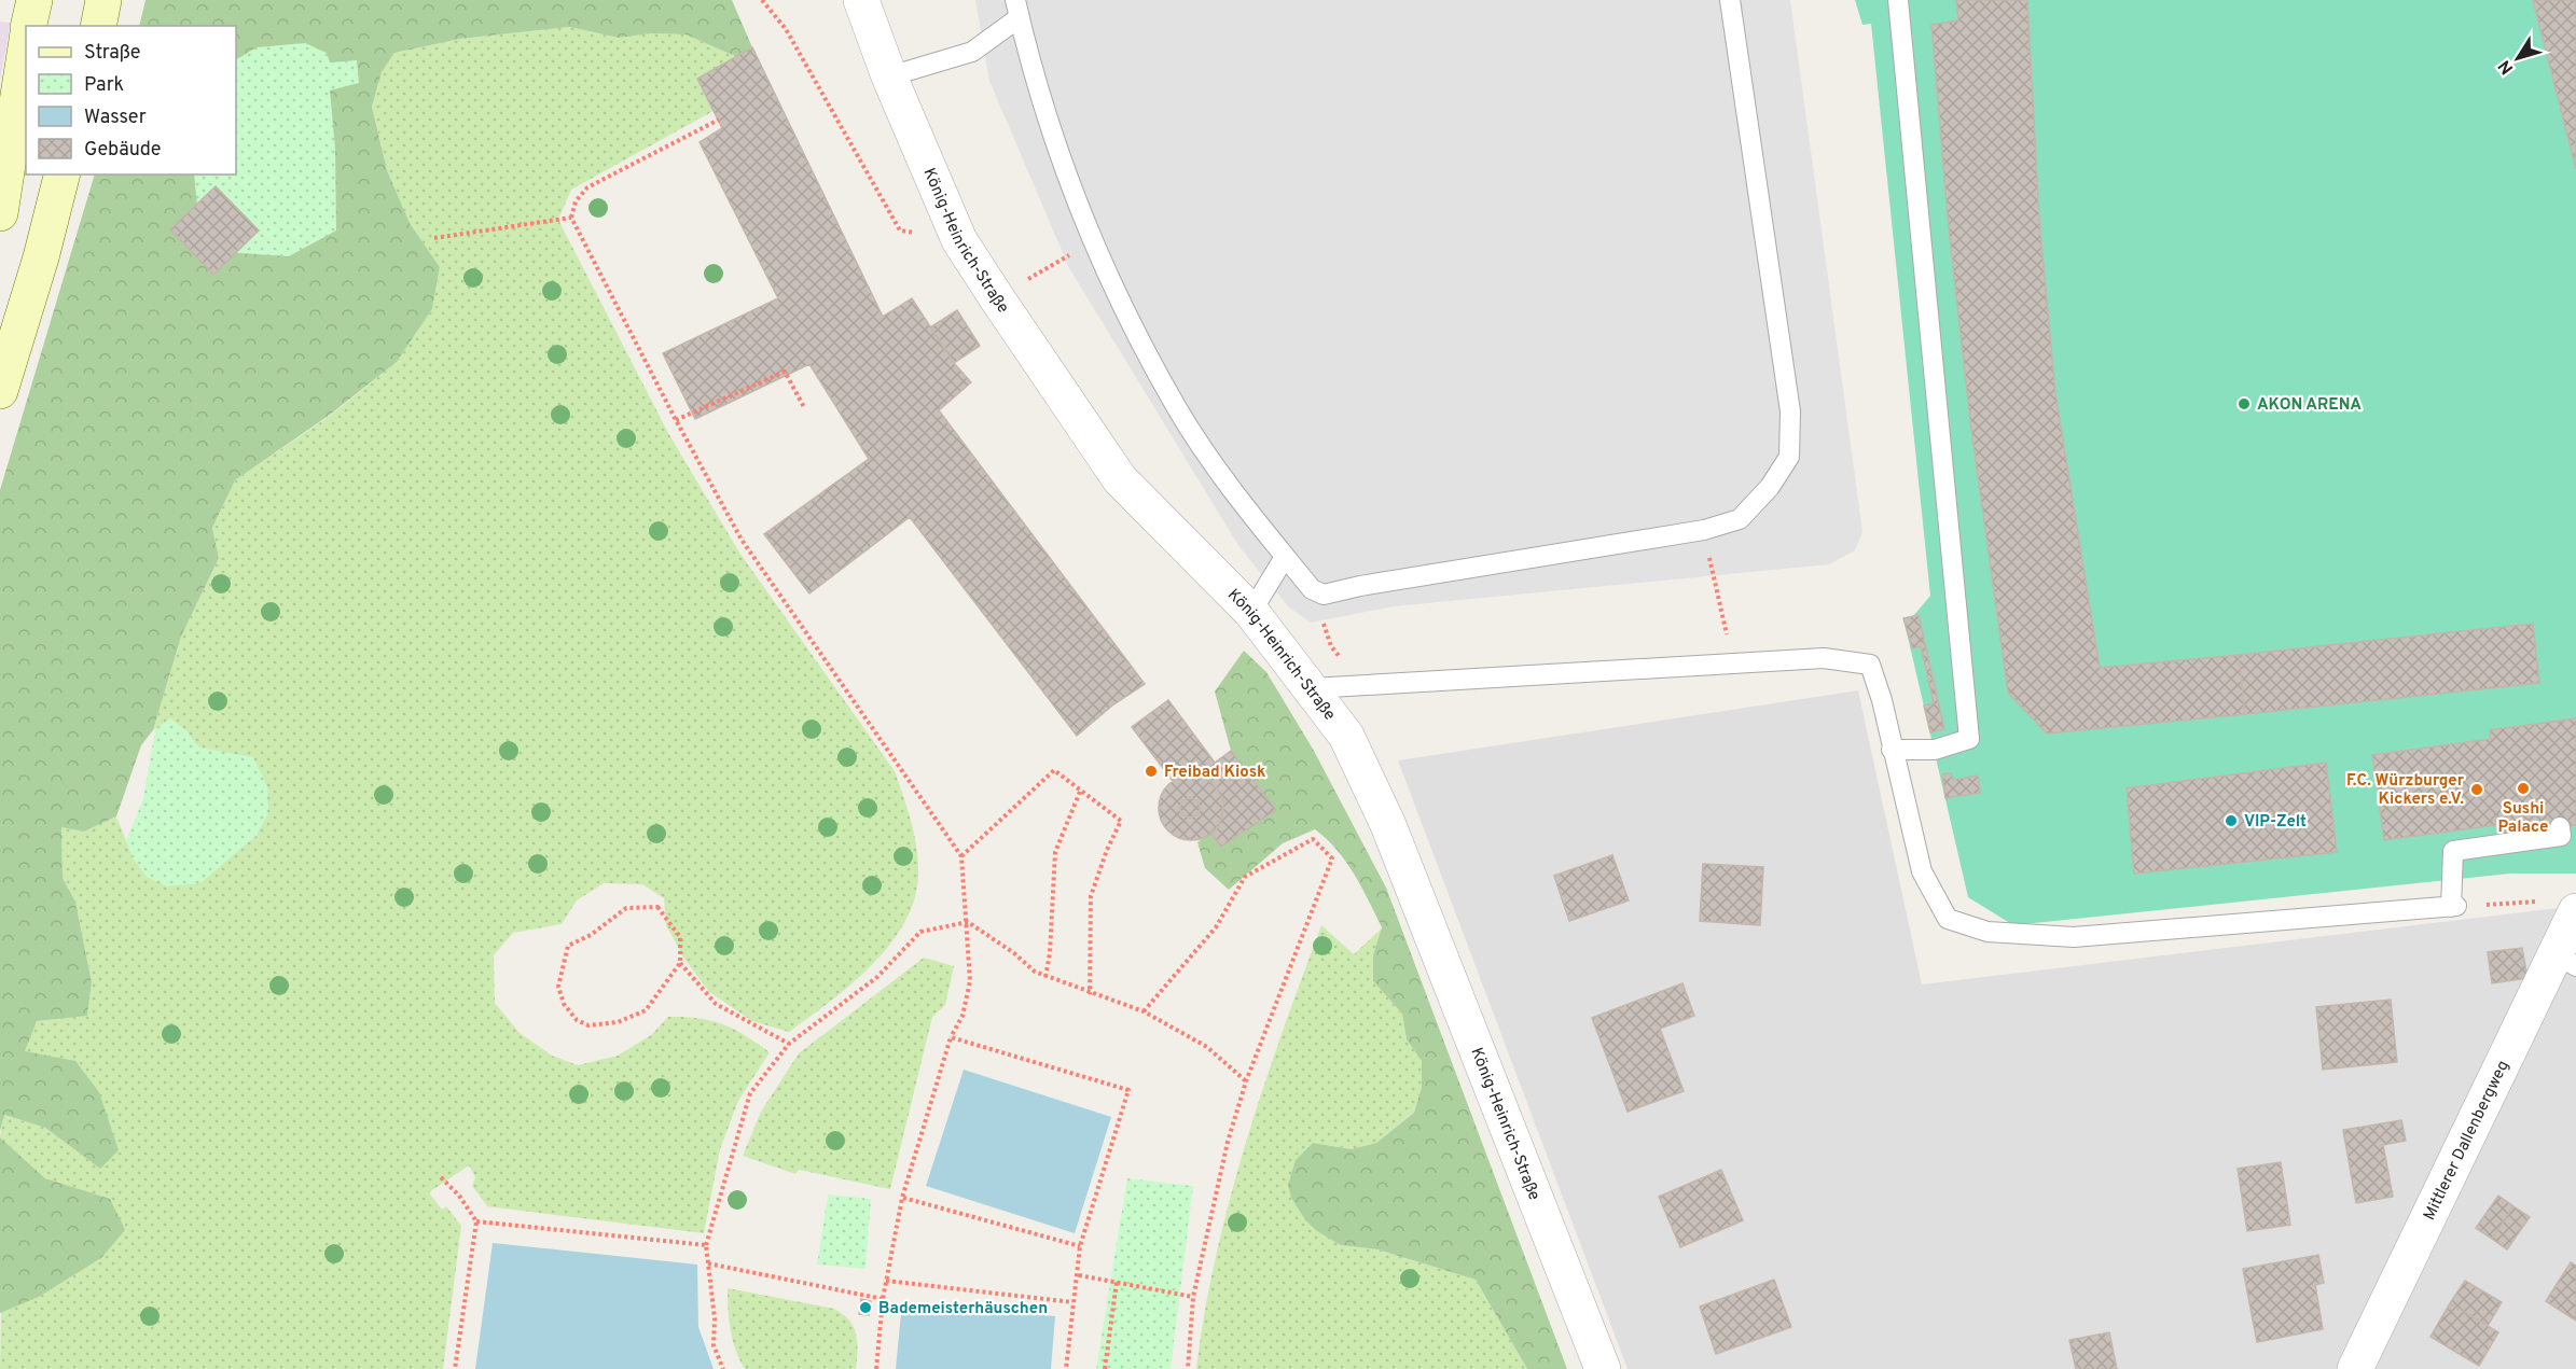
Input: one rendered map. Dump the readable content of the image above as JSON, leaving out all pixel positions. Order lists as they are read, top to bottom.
{
  "streets": {
    "street": ["König-Heinrich-Straße", "Mittlerer Dallenbergweg"]
  },
  "places": [
    "AKON ARENA",
    "Freibad Kiosk",
    "Sushi Palace",
    "F.C. Würzburger Kickers e.V.",
    "VIP-Zelt",
    "Bademeisterhäuschen"
  ],
  "legend": [
    "Straße",
    "Park",
    "Wasser",
    "Gebäude"
  ],
  "north": "bottom left"
}
